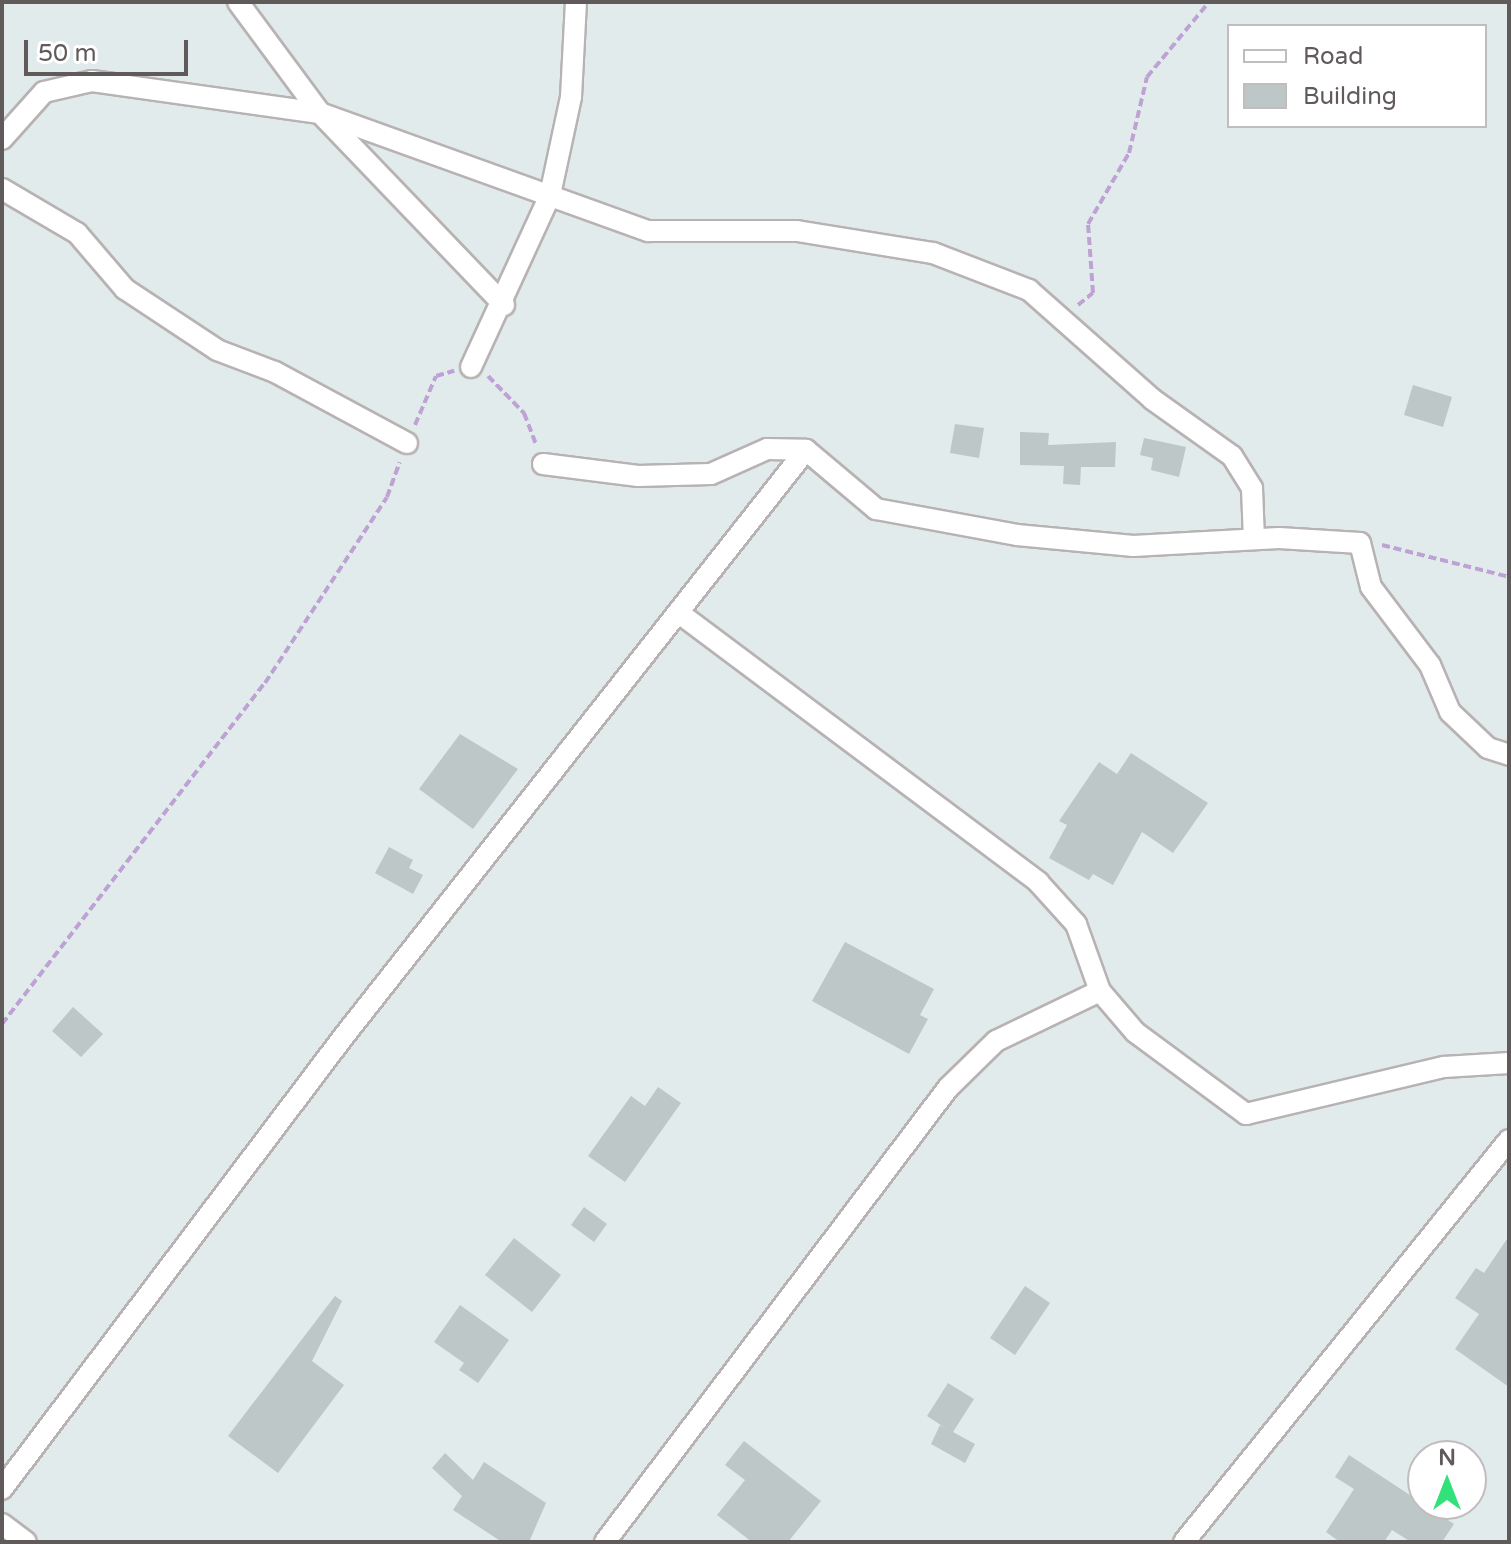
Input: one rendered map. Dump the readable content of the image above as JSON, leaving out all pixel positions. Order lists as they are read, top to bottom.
{
  "legend": ["Road", "Building"],
  "scale_bar": "50 m",
  "north": "top"
}
